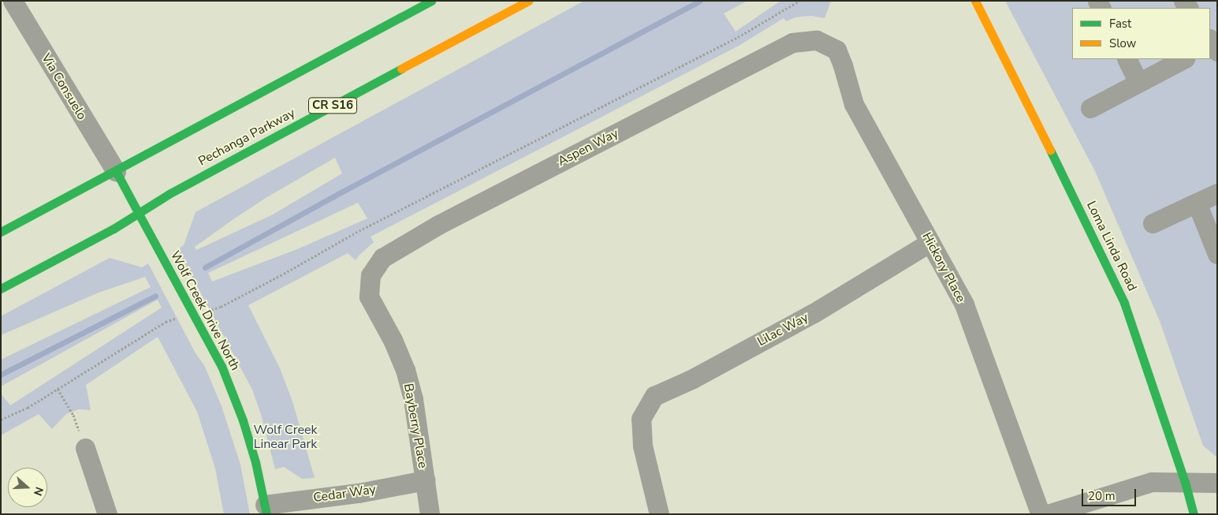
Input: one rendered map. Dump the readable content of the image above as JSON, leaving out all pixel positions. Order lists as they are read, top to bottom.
{
  "streets": {
    "main road": [
      "CR S16",
      "Pechanga Parkway",
      "Loma Linda Road",
      "Wolf Creek Drive North"
    ],
    "street": [
      "Via Consuelo",
      "Aspen Way",
      "Hickory Place",
      "Lilac Way",
      "Bayberry Place",
      "Cedar Way"
    ]
  },
  "crossings": [
    ["Via Consuelo", "Wolf Creek Drive North"],
    ["Pechanga Parkway", "Wolf Creek Drive North"],
    ["Aspen Way", "Hickory Place"],
    ["Aspen Way", "Bayberry Place"],
    ["Hickory Place", "Lilac Way"],
    ["Wolf Creek Drive North", "Cedar Way"],
    ["Bayberry Place", "Cedar Way"]
  ],
  "parks": ["Wolf Creek Linear Park"],
  "legend": ["Fast", "Slow"],
  "scale_bar": "20 m",
  "north": "right"
}
